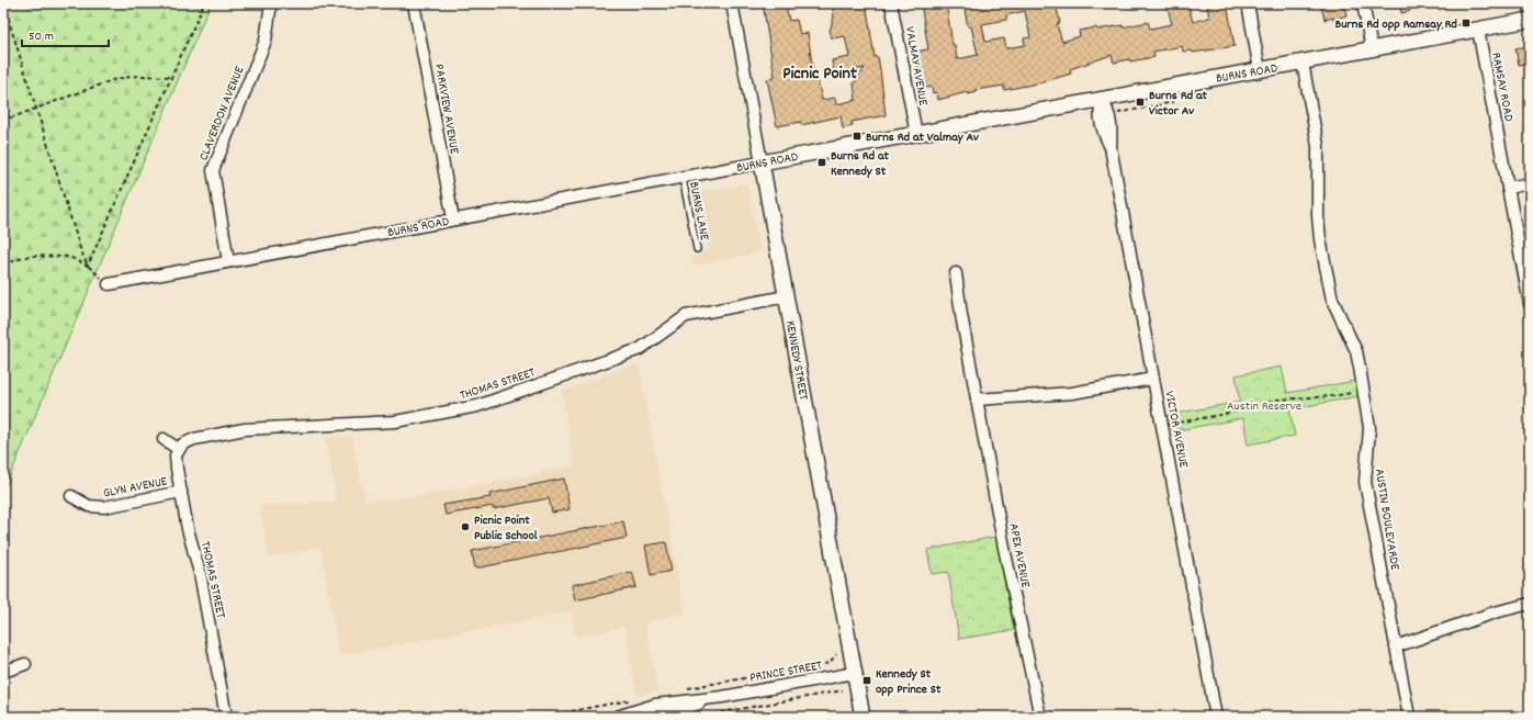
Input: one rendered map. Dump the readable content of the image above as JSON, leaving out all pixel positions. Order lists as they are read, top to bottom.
{
  "streets": {
    "street": [
      "VALMAY AVENUE",
      "BURNS ROAD",
      "RAMSAY ROAD",
      "PARKVIEW AVENUE",
      "CLAVERDON AVENUE",
      "KENNEDY STREET",
      "THOMAS STREET",
      "VICTOR AVENUE",
      "GLYN AVENUE",
      "AUSTIN BOULEVARDE",
      "APEX AVENUE",
      "PRINCE STREET"
    ],
    "lane": ["BURNS LANE"]
  },
  "crossings": [
    ["VALMAY AVENUE", "BURNS ROAD"],
    ["BURNS ROAD", "RAMSAY ROAD"],
    ["BURNS ROAD", "PARKVIEW AVENUE"],
    ["BURNS ROAD", "CLAVERDON AVENUE"],
    ["BURNS ROAD", "BURNS LANE"],
    ["BURNS ROAD", "KENNEDY STREET"],
    ["BURNS ROAD", "VICTOR AVENUE"],
    ["BURNS ROAD", "AUSTIN BOULEVARDE"],
    ["KENNEDY STREET", "THOMAS STREET"],
    ["KENNEDY STREET", "PRINCE STREET"],
    ["THOMAS STREET", "GLYN AVENUE"]
  ],
  "districts": ["Picnic Point"],
  "parks": ["Austin Reserve"],
  "places": {
    "transit": [
      "Burns Rd opp Ramsay Rd",
      "Burns Rd at Victor Av",
      "Burns Rd at Valmay Av",
      "Burns Rd at Kennedy St",
      "Kennedy St opp Prince St"
    ],
    "other": ["Picnic Point Public School"]
  },
  "scale_bar": "50 m"
}
